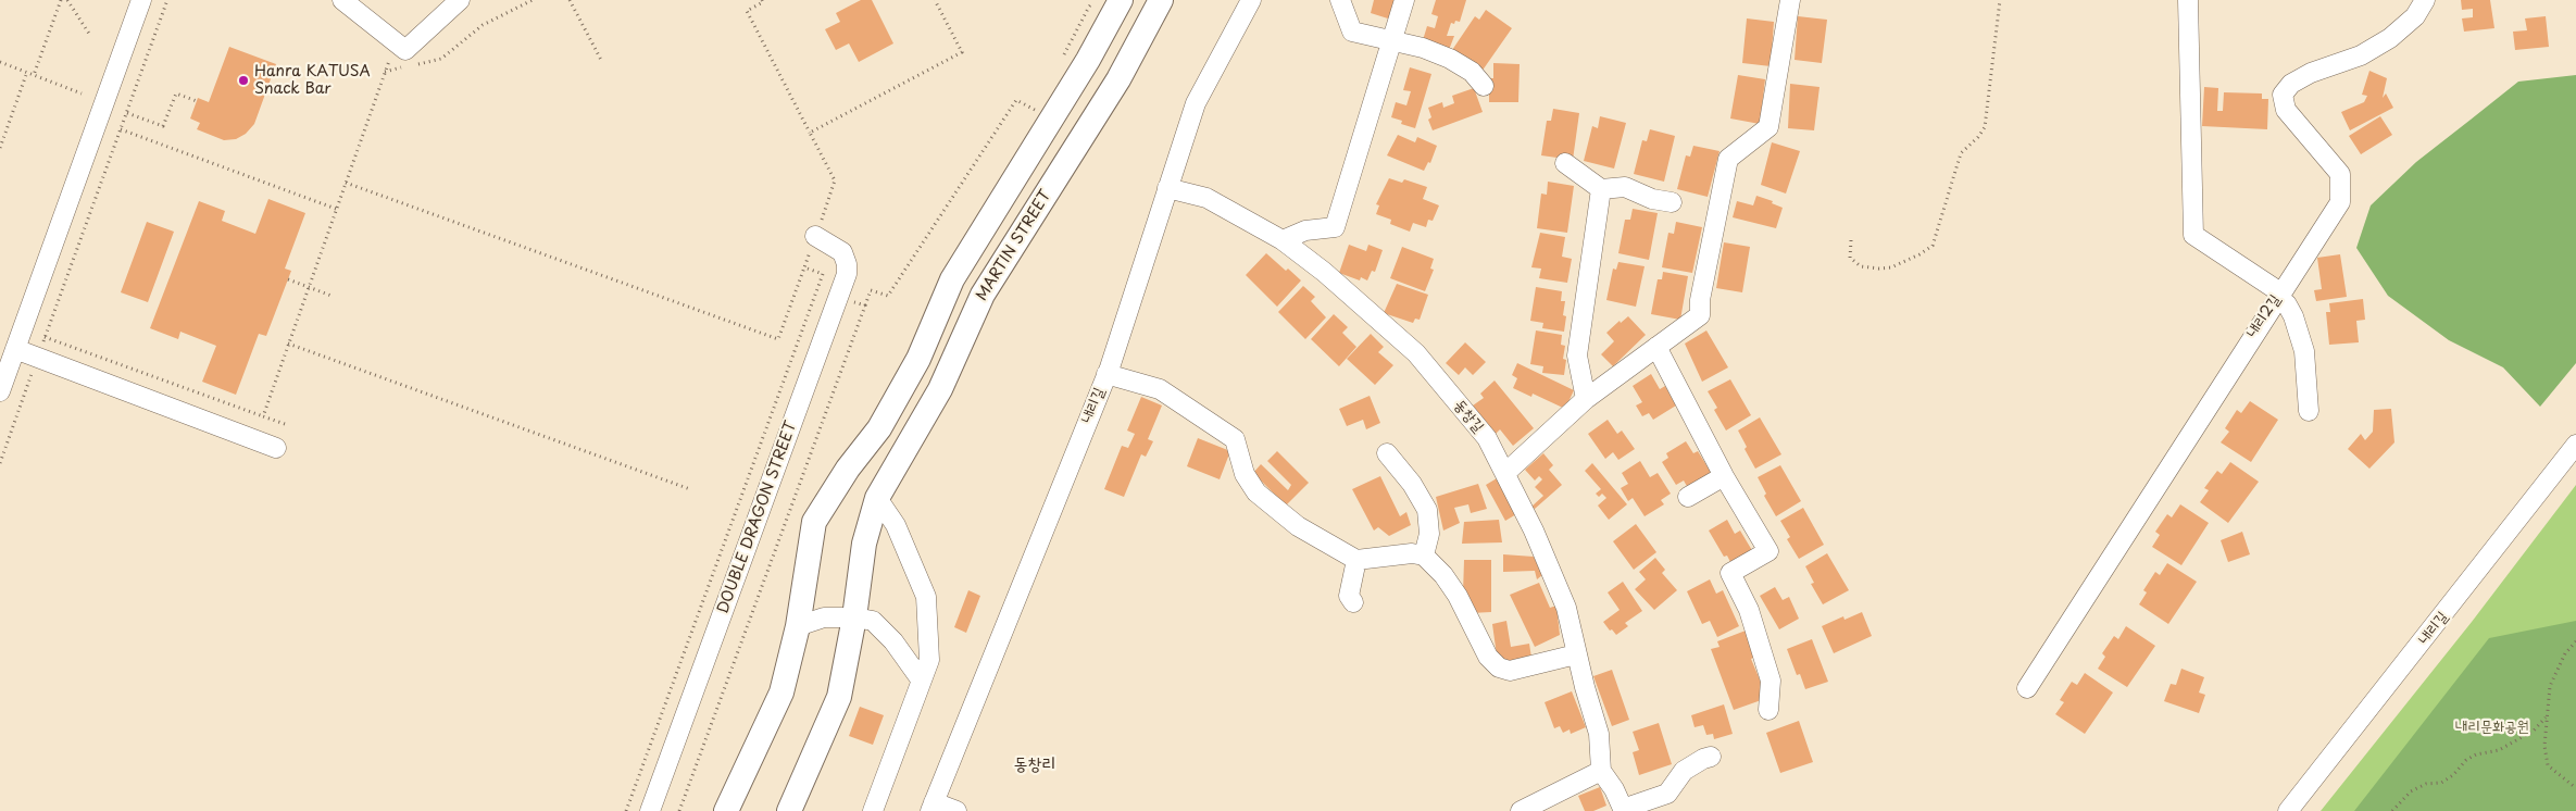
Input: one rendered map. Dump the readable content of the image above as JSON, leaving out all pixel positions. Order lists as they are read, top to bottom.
{
  "streets": {
    "main road": ["MARTIN STREET"],
    "street": [
      "내리2길",
      "내리길",
      "동창길",
      "DOUBLE DRAGON STREET"
    ]
  },
  "crossings": [
    ["내리길", "동창길"]
  ],
  "districts": ["동창리"],
  "parks": ["내리문화공원"],
  "places": ["Hanra KATUSA Snack Bar"]
}
